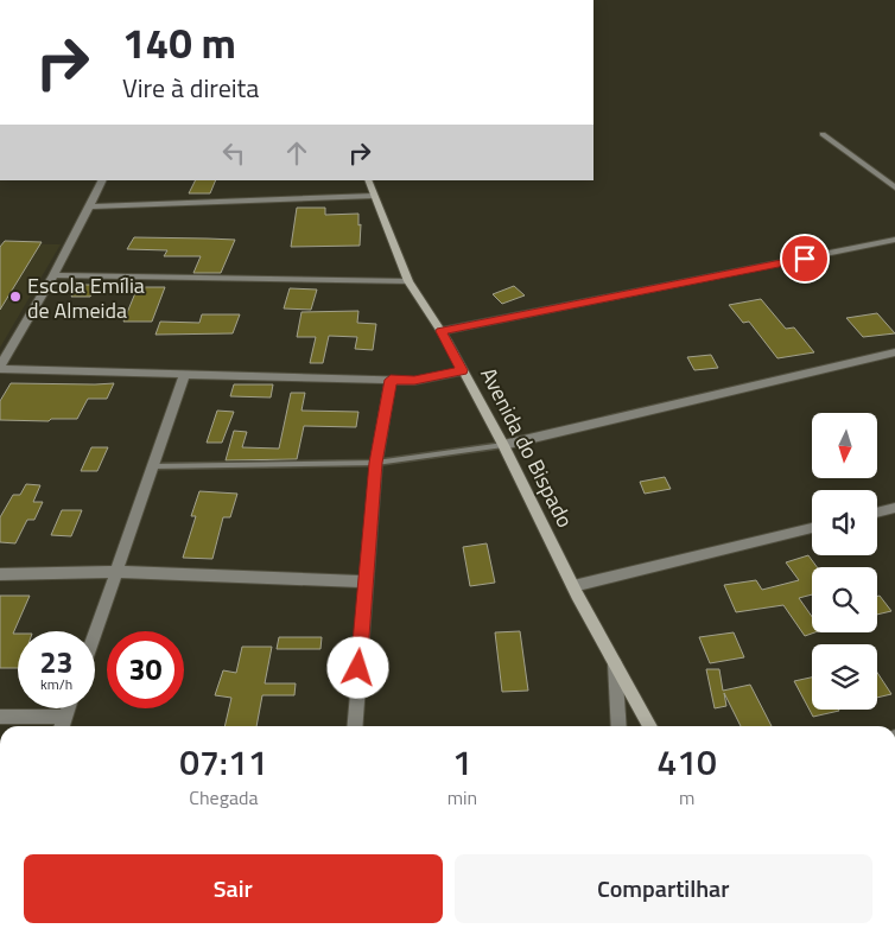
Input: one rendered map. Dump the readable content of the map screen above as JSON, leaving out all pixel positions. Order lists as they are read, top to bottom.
{
  "streets": {
    "main road": ["Avenida do Bispado"]
  },
  "places": ["Escola Emília de Almeida"],
  "north": "bottom",
  "page": {
    "turn": ["140 m", "Vire à direita"],
    "speed": "23 km/h",
    "limit": "30",
    "eta": [
      "07:11",
      "Chegada",
      "1",
      "min",
      "410",
      "m"
    ],
    "buttons": ["Sair", "Compartilhar"]
  }
}
